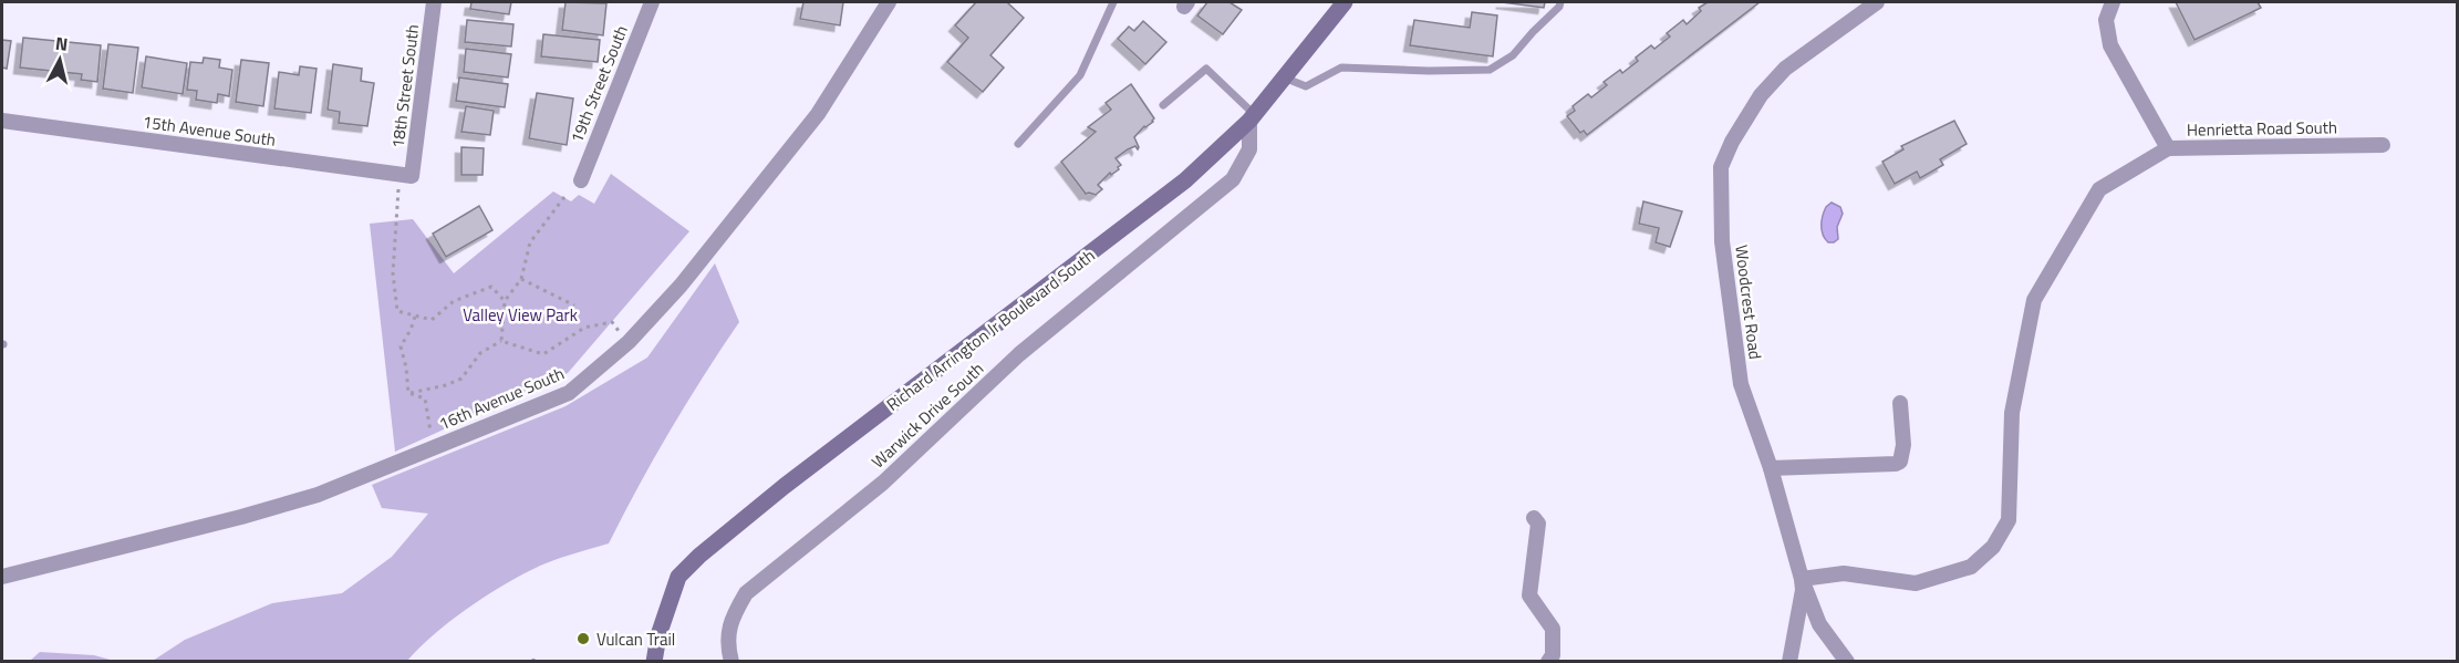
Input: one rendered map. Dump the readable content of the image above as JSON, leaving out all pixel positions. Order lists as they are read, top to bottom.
{
  "streets": {
    "street": [
      "19th Street South",
      "18th Street South",
      "Henrietta Road South",
      "15th Avenue South",
      "Woodcrest Road",
      "Richard Arrington Jr Boulevard South",
      "16th Avenue South",
      "Warwick Drive South"
    ]
  },
  "crossings": [
    ["18th Street South", "15th Avenue South"],
    ["Henrietta Road South", "Woodcrest Road"],
    ["Richard Arrington Jr Boulevard South", "Warwick Drive South"]
  ],
  "parks": ["Valley View Park"],
  "places": ["Vulcan Trail"],
  "north": "top"
}
